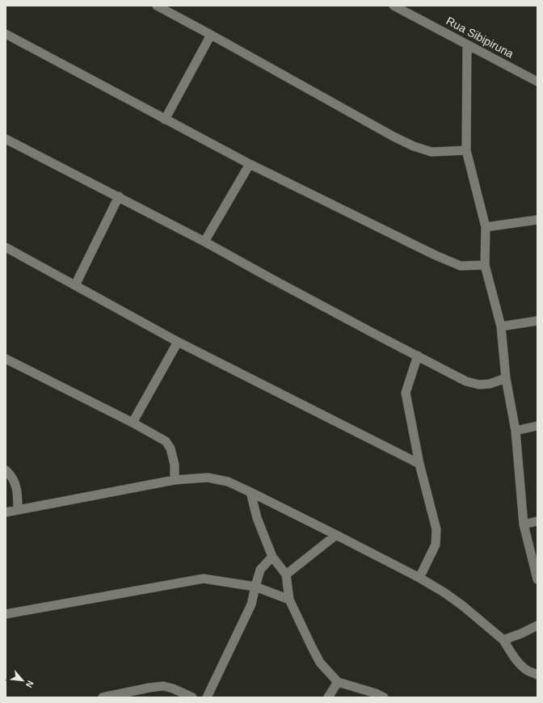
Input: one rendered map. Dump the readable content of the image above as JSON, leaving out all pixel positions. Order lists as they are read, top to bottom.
{
  "streets": {
    "street": ["Rua Sibipiruna"]
  },
  "north": "bottom right"
}
